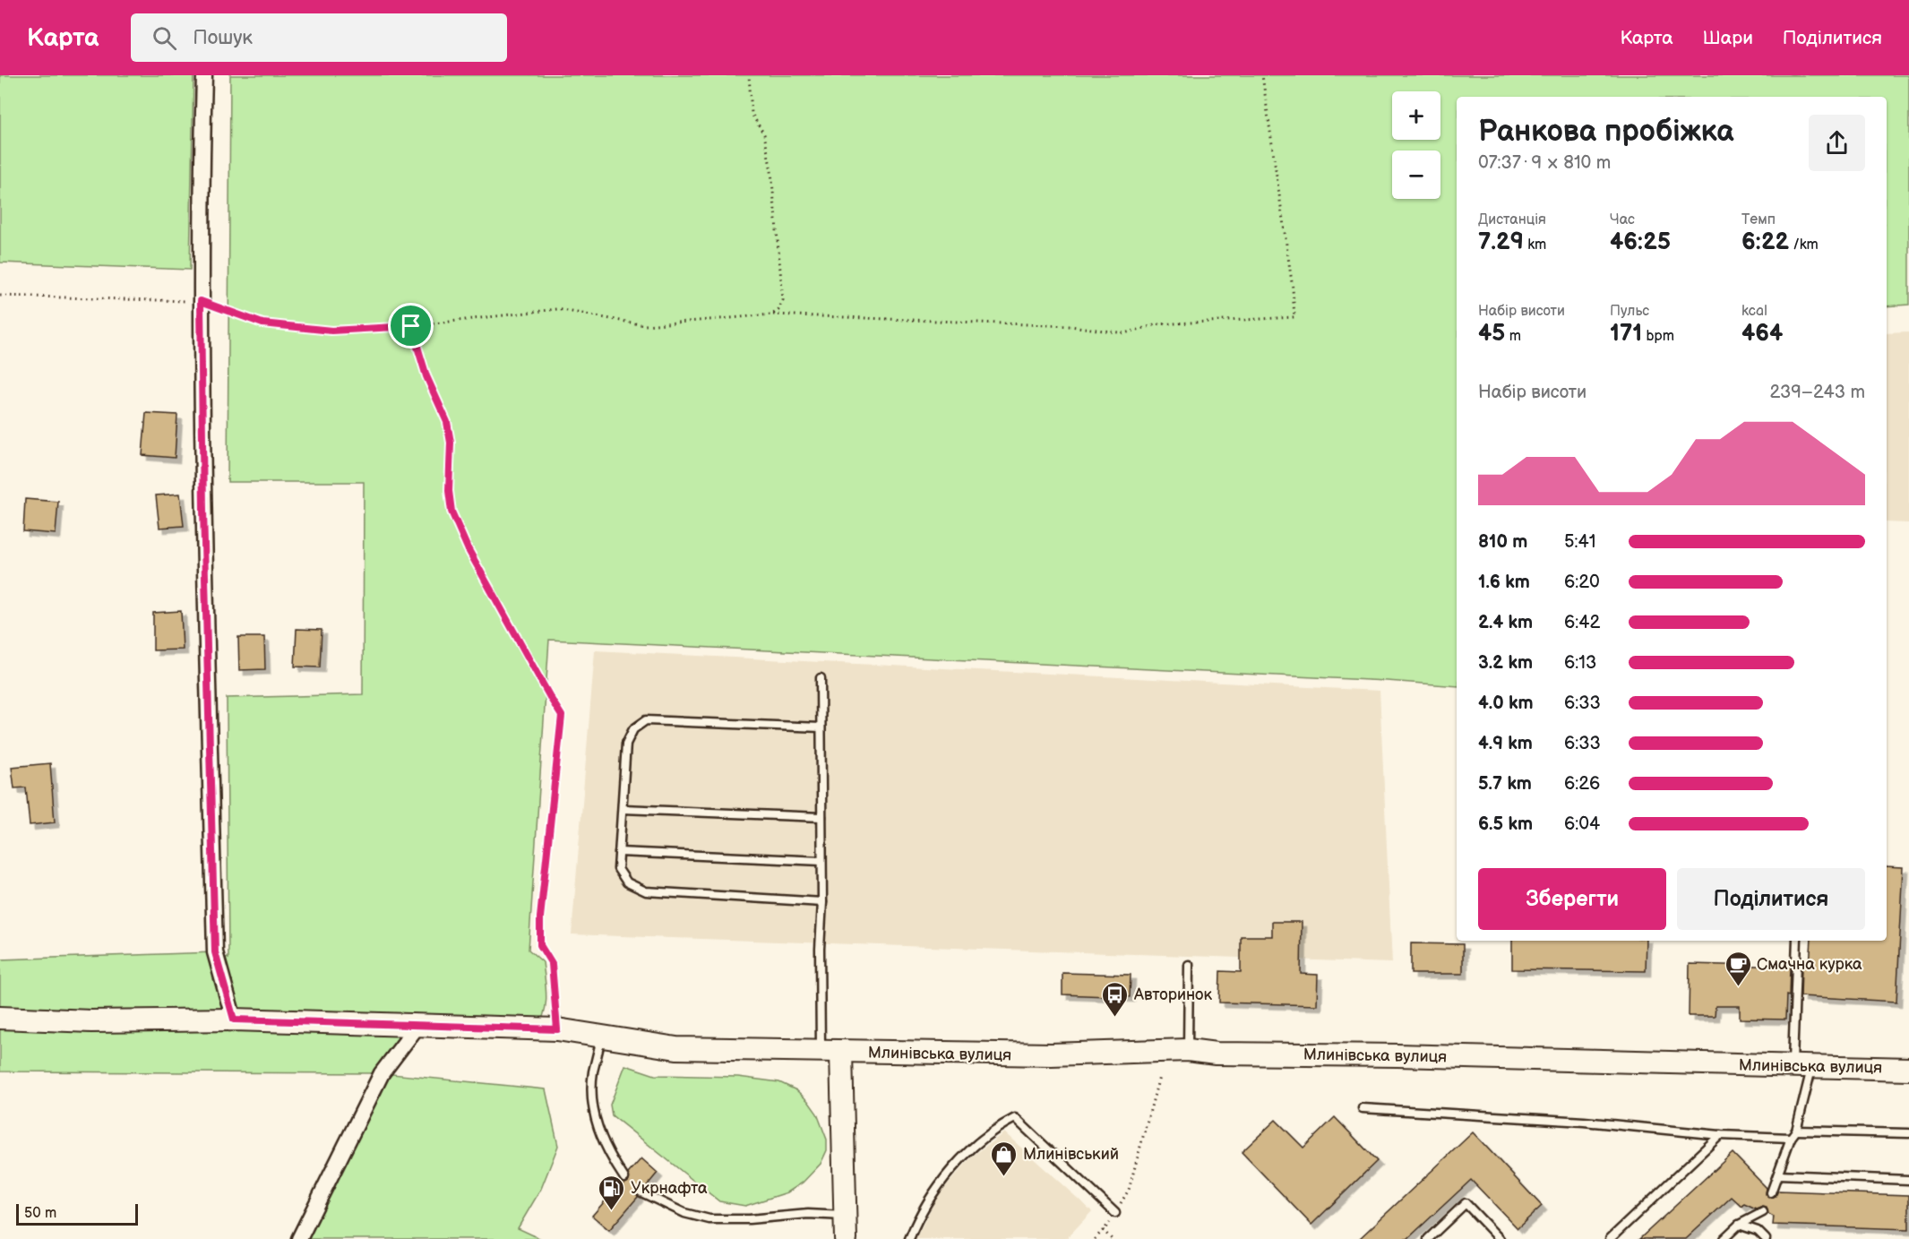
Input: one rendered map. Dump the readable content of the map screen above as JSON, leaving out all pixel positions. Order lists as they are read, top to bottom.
{
  "streets": {
    "main road": ["Млинівська вулиця"]
  },
  "places": {
    "cafe": ["Смачна курка"],
    "bus stop": ["Авторинок"],
    "shop": ["Млинівський"],
    "fuel station": ["Укрнафта"]
  },
  "scale_bar": "50 m",
  "page": {
    "header": "Карта",
    "search": "Пошук",
    "nav": ["Карта", "Шари", "Поділитися"],
    "map_buttons": ["+", "−"],
    "heading": ["Ранкова пробіжка", "07:37 · 9 × 810 m"],
    "stats": [
      ["Дистанція", "7.29 km"],
      ["Час", "46:25"],
      ["Темп", "6:22 /km"],
      ["Набір висоти", "45 m"],
      ["Пульс", "171 bpm"],
      ["kcal", "464"]
    ],
    "chart": ["Набір висоти", "239–243 m"],
    "list": [
      {
        "name": "810 m",
        "note": "5:41"
      },
      {
        "name": "1.6 km",
        "note": "6:20"
      },
      {
        "name": "2.4 km",
        "note": "6:42"
      },
      {
        "name": "3.2 km",
        "note": "6:13"
      },
      {
        "name": "4.0 km",
        "note": "6:33"
      },
      {
        "name": "4.9 km",
        "note": "6:33"
      },
      {
        "name": "5.7 km",
        "note": "6:26"
      },
      {
        "name": "6.5 km",
        "note": "6:04"
      }
    ],
    "buttons": ["Зберегти", "Поділитися"],
    "scale": "50 m"
  }
}
